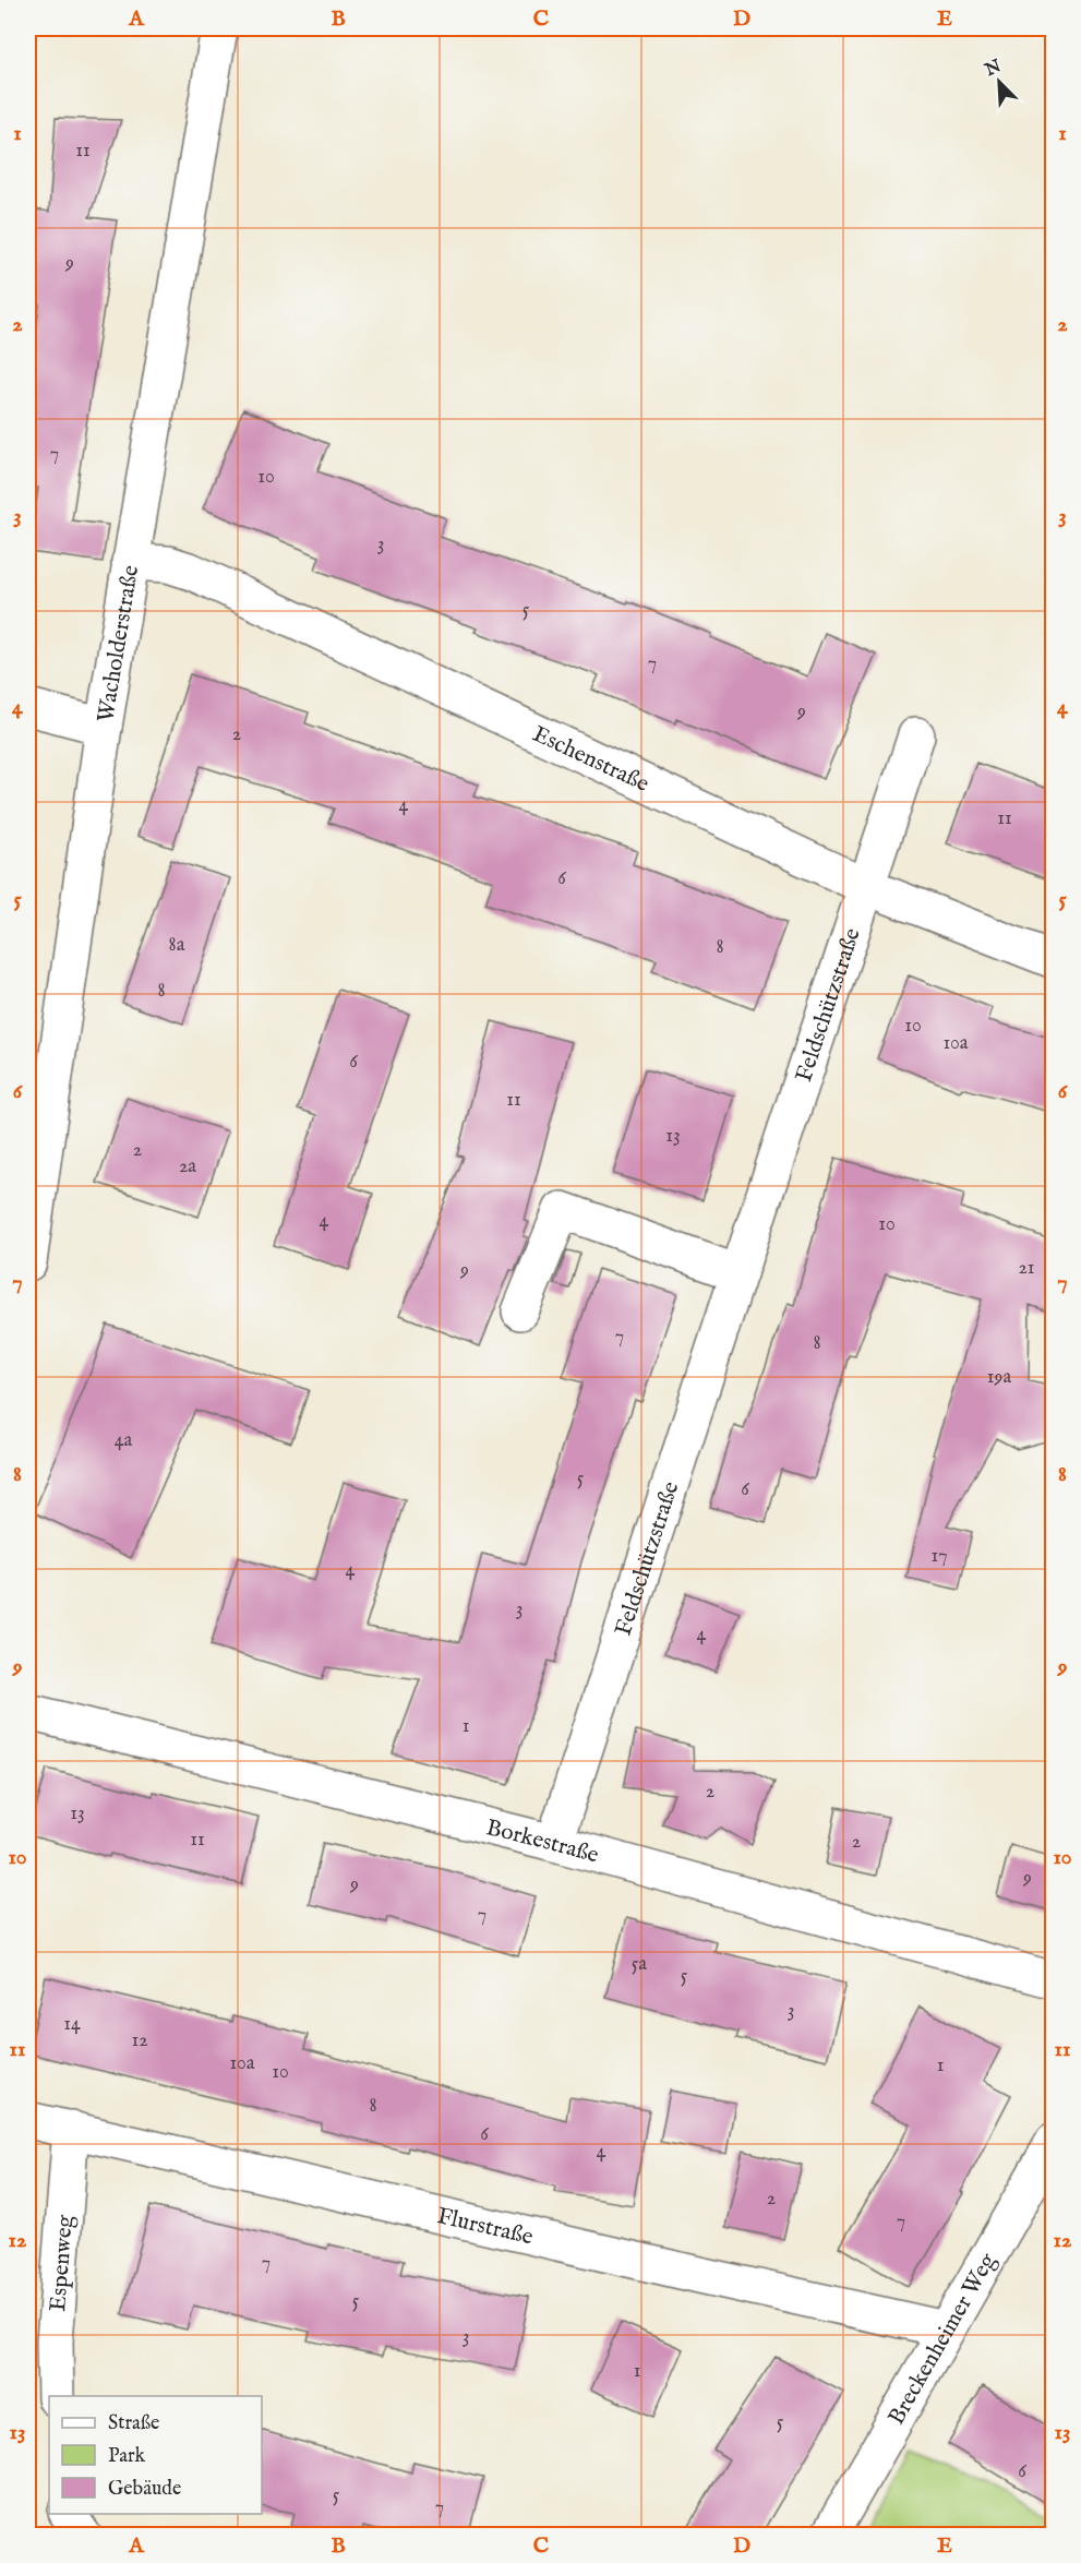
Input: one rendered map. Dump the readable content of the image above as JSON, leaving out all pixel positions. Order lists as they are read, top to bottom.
{
  "streets": {
    "street": [
      "Wacholderstraße",
      "Eschenstraße",
      "Feldschützstraße",
      "Borkestraße",
      "Flurstraße",
      "Espenweg",
      "Breckenheimer Weg"
    ]
  },
  "crossings": [
    ["Wacholderstraße", "Eschenstraße"],
    ["Eschenstraße", "Feldschützstraße"],
    ["Feldschützstraße", "Borkestraße"],
    ["Flurstraße", "Espenweg"],
    ["Flurstraße", "Breckenheimer Weg"]
  ],
  "house_numbers": [
    "11",
    "9",
    "7",
    "10",
    "3",
    "5",
    "7",
    "9",
    "2",
    "4",
    "11",
    "6",
    "8a",
    "8",
    "8",
    "10",
    "10a",
    "6",
    "11",
    "13",
    "2",
    "2a",
    "4",
    "10",
    "21",
    "9",
    "7",
    "8",
    "19a",
    "4a",
    "5",
    "6",
    "17",
    "4",
    "3",
    "4",
    "1",
    "2",
    "13",
    "11",
    "2",
    "9",
    "9",
    "7",
    "5a",
    "5",
    "3",
    "14",
    "12",
    "10a",
    "1",
    "10",
    "8",
    "6",
    "4",
    "2",
    "7",
    "7",
    "5",
    "3",
    "1",
    "5",
    "6",
    "5",
    "7"
  ],
  "legend": ["Straße", "Park", "Gebäude"],
  "north": "top left",
  "grid": {
    "columns": [
      "A",
      "B",
      "C",
      "D",
      "E"
    ],
    "rows": [
      "1",
      "2",
      "3",
      "4",
      "5",
      "6",
      "7",
      "8",
      "9",
      "10",
      "11",
      "12",
      "13"
    ]
  }
}
